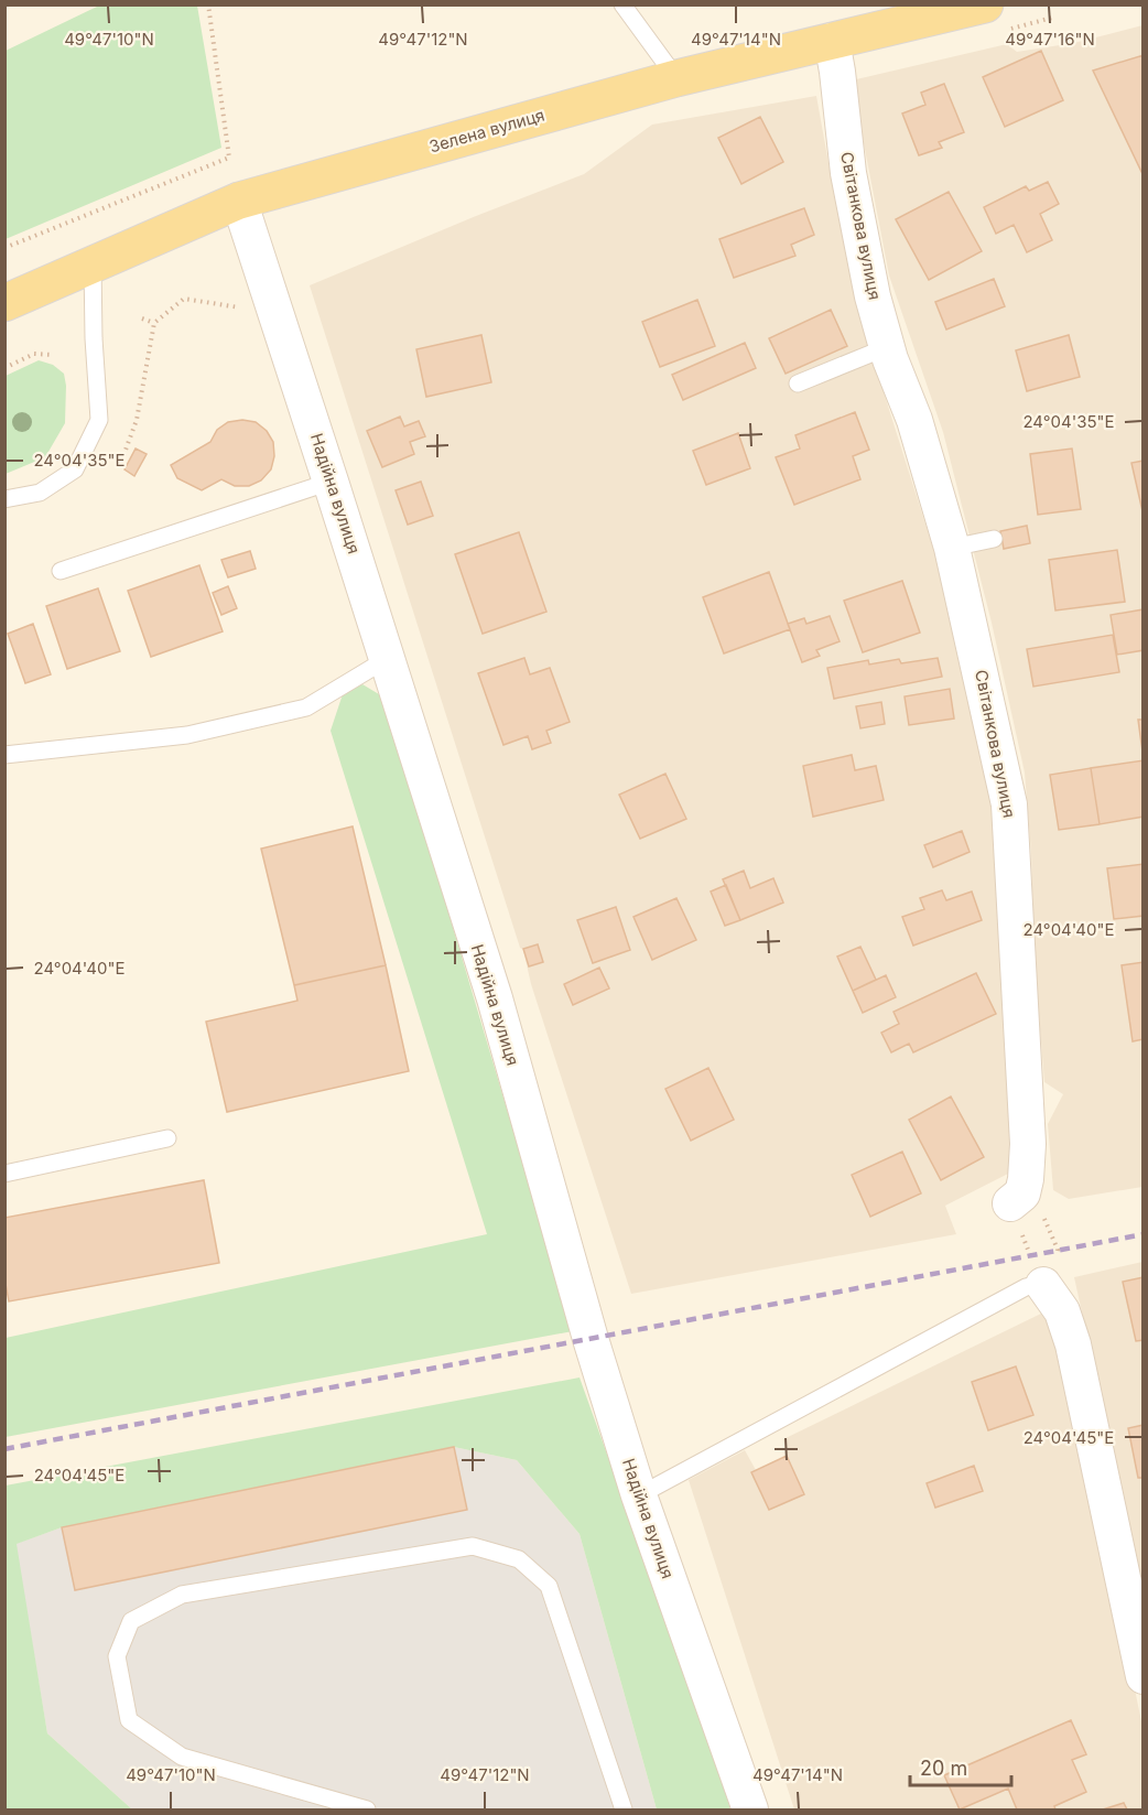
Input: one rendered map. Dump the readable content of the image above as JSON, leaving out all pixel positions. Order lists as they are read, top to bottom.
{
  "streets": {
    "main road": ["Зелена вулиця"],
    "street": ["Світанкова вулиця", "Надійна вулиця"]
  },
  "crossings": [
    ["Зелена вулиця", "Світанкова вулиця"],
    ["Зелена вулиця", "Надійна вулиця"]
  ],
  "scale_bar": "20 m",
  "coordinates": [
    "49°47'10\"N",
    "49°47'12\"N",
    "49°47'14\"N",
    "49°47'16\"N",
    "24°04'35\"E",
    "24°04'40\"E",
    "24°04'45\"E"
  ]
}
